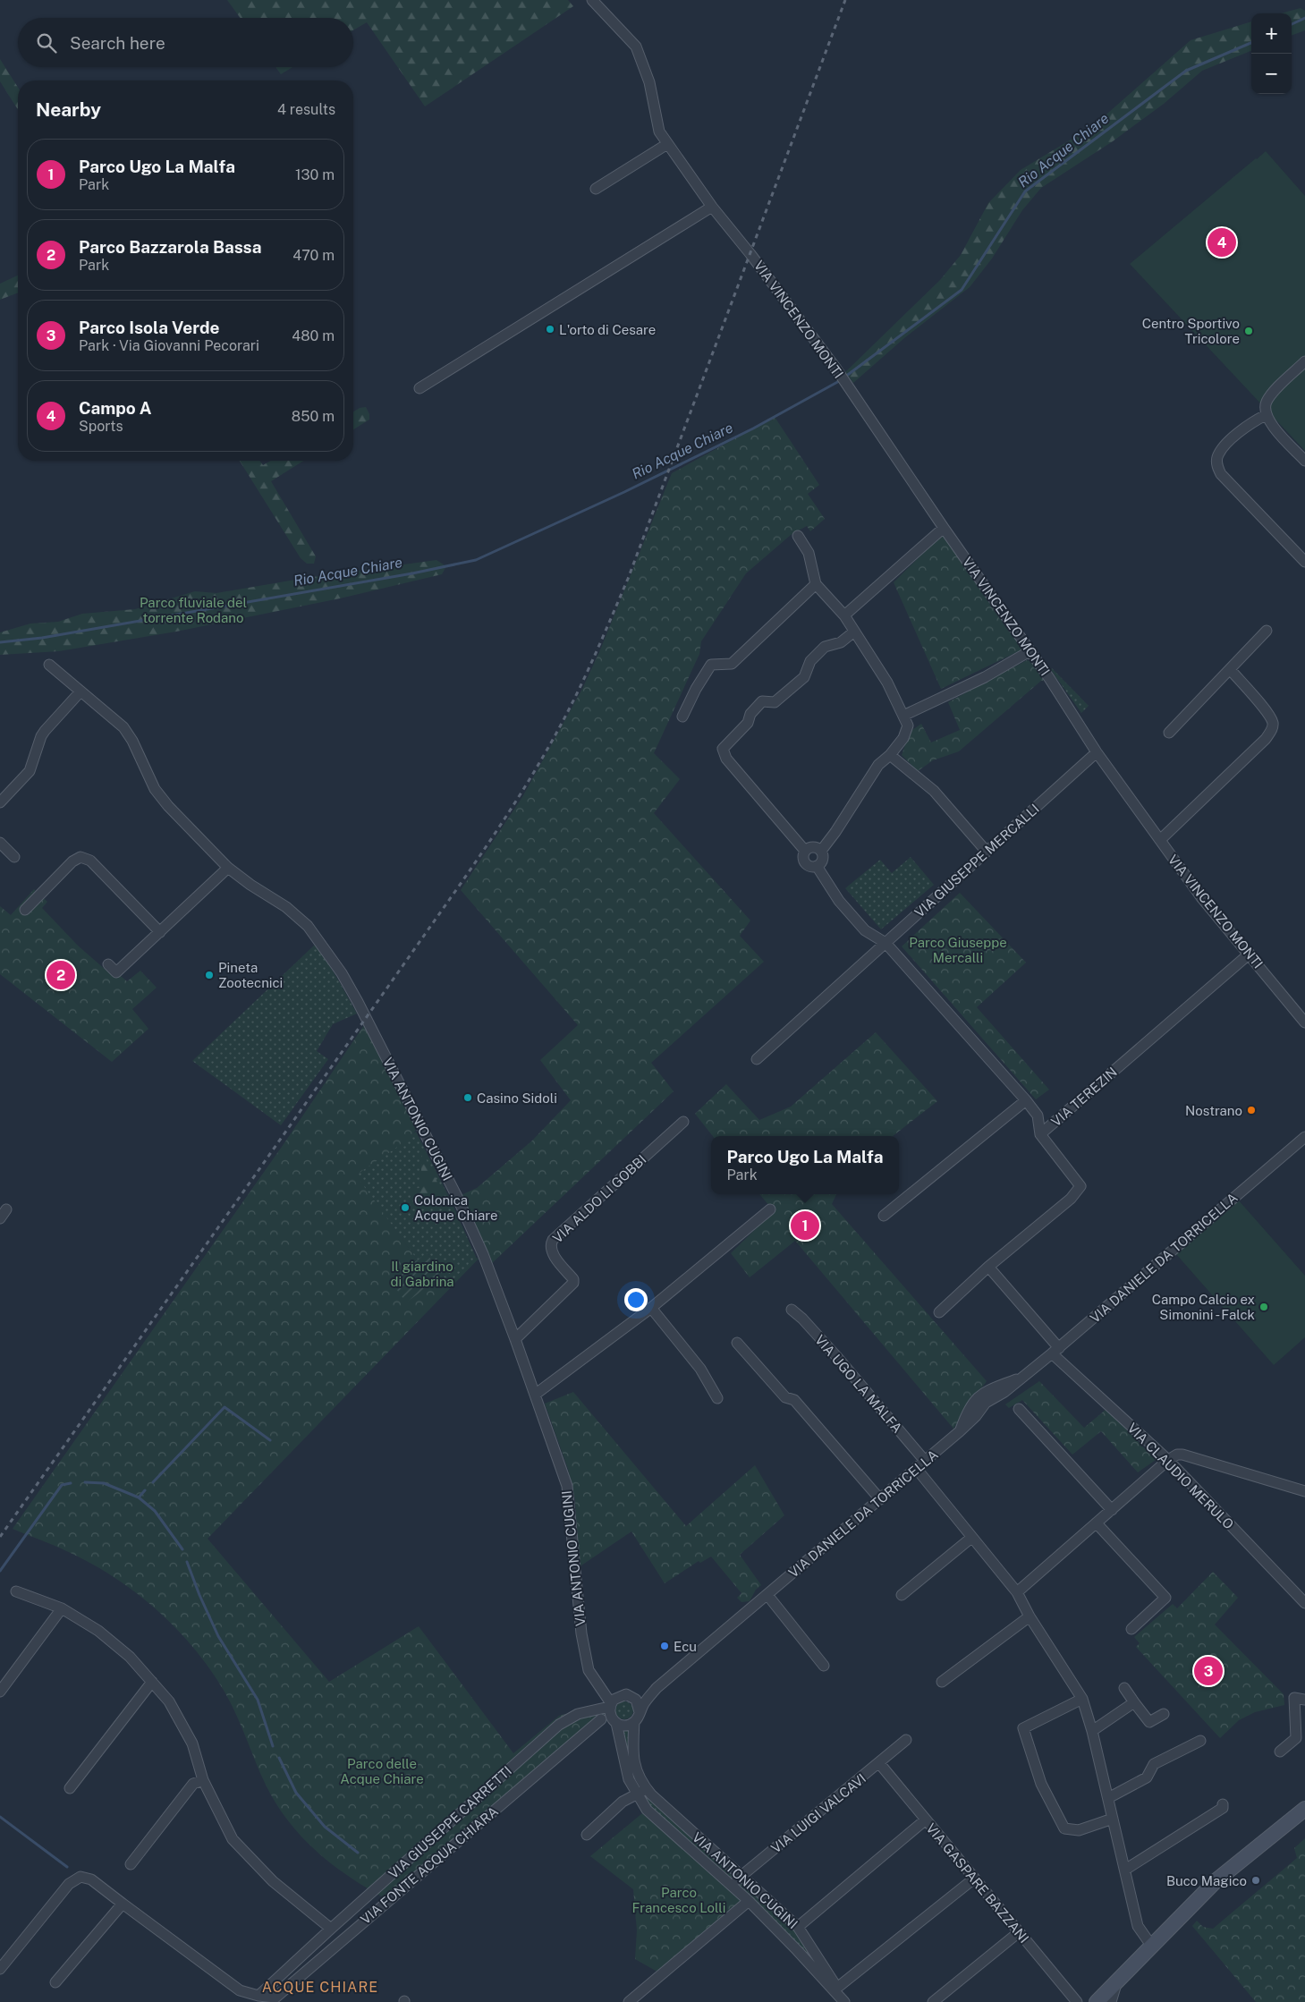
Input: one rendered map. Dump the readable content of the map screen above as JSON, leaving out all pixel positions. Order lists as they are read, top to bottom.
{
  "streets": {
    "street": [
      "VIA VINCENZO MONTI",
      "VIA GIUSEPPE MERCALLI",
      "VIA TEREZIN",
      "VIA ANTONIO CUGINI",
      "VIA ALDO LI GOBBI",
      "VIA DANIELE DA TORRICELLA",
      "VIA UGO LA MALFA",
      "VIA CLAUDIO MERULO",
      "VIA LUIGI VALCAVI",
      "VIA GIUSEPPE CARRETTI",
      "VIA FONTE ACQUA CHIARA",
      "VIA GASPARE BAZZANI"
    ]
  },
  "crossings": [
    ["VIA VINCENZO MONTI", "VIA GIUSEPPE MERCALLI"],
    ["VIA VINCENZO MONTI", "VIA TEREZIN"],
    ["VIA ANTONIO CUGINI", "VIA ALDO LI GOBBI"],
    ["VIA ANTONIO CUGINI", "VIA DANIELE DA TORRICELLA"],
    ["VIA ANTONIO CUGINI", "VIA LUIGI VALCAVI"],
    ["VIA ANTONIO CUGINI", "VIA GIUSEPPE CARRETTI"],
    ["VIA DANIELE DA TORRICELLA", "VIA UGO LA MALFA"],
    ["VIA DANIELE DA TORRICELLA", "VIA CLAUDIO MERULO"],
    ["VIA DANIELE DA TORRICELLA", "VIA GIUSEPPE CARRETTI"],
    ["VIA LUIGI VALCAVI", "VIA GASPARE BAZZANI"],
    ["VIA GIUSEPPE CARRETTI", "VIA FONTE ACQUA CHIARA"]
  ],
  "districts": ["ACQUE CHIARE"],
  "water": ["Rio Acque Chiare"],
  "parks": [
    "Parco fluviale del torrente Rodano",
    "Parco Giuseppe Mercalli",
    "Il giardino di Gabrina",
    "Parco delle Acque Chiare",
    "Parco Francesco Lolli"
  ],
  "places": [
    "L'orto di Cesare",
    "Centro Sportivo Tricolore",
    "Pineta Zootecnici",
    "Casino Sidoli",
    "Nostrano",
    "Colonica Acque Chiare",
    "Campo Calcio ex Simonini - Falck",
    "Ecu",
    "Buco Magico"
  ],
  "page": {
    "map_buttons": ["+", "−"],
    "search": "Search here",
    "heading": ["Nearby", "4 results"],
    "list": [
      {
        "mark": "1",
        "name": "Parco Ugo La Malfa",
        "note": "Park",
        "value": "130 m"
      },
      {
        "mark": "2",
        "name": "Parco Bazzarola Bassa",
        "note": "Park",
        "value": "470 m"
      },
      {
        "mark": "3",
        "name": "Parco Isola Verde",
        "note": "Park · Via Giovanni Pecorari",
        "value": "480 m"
      },
      {
        "mark": "4",
        "name": "Campo A",
        "note": "Sports",
        "value": "850 m"
      }
    ],
    "pins": [
      "4",
      "2",
      "1",
      "3"
    ],
    "popup": ["Parco Ugo La Malfa", "Park"]
  }
}
